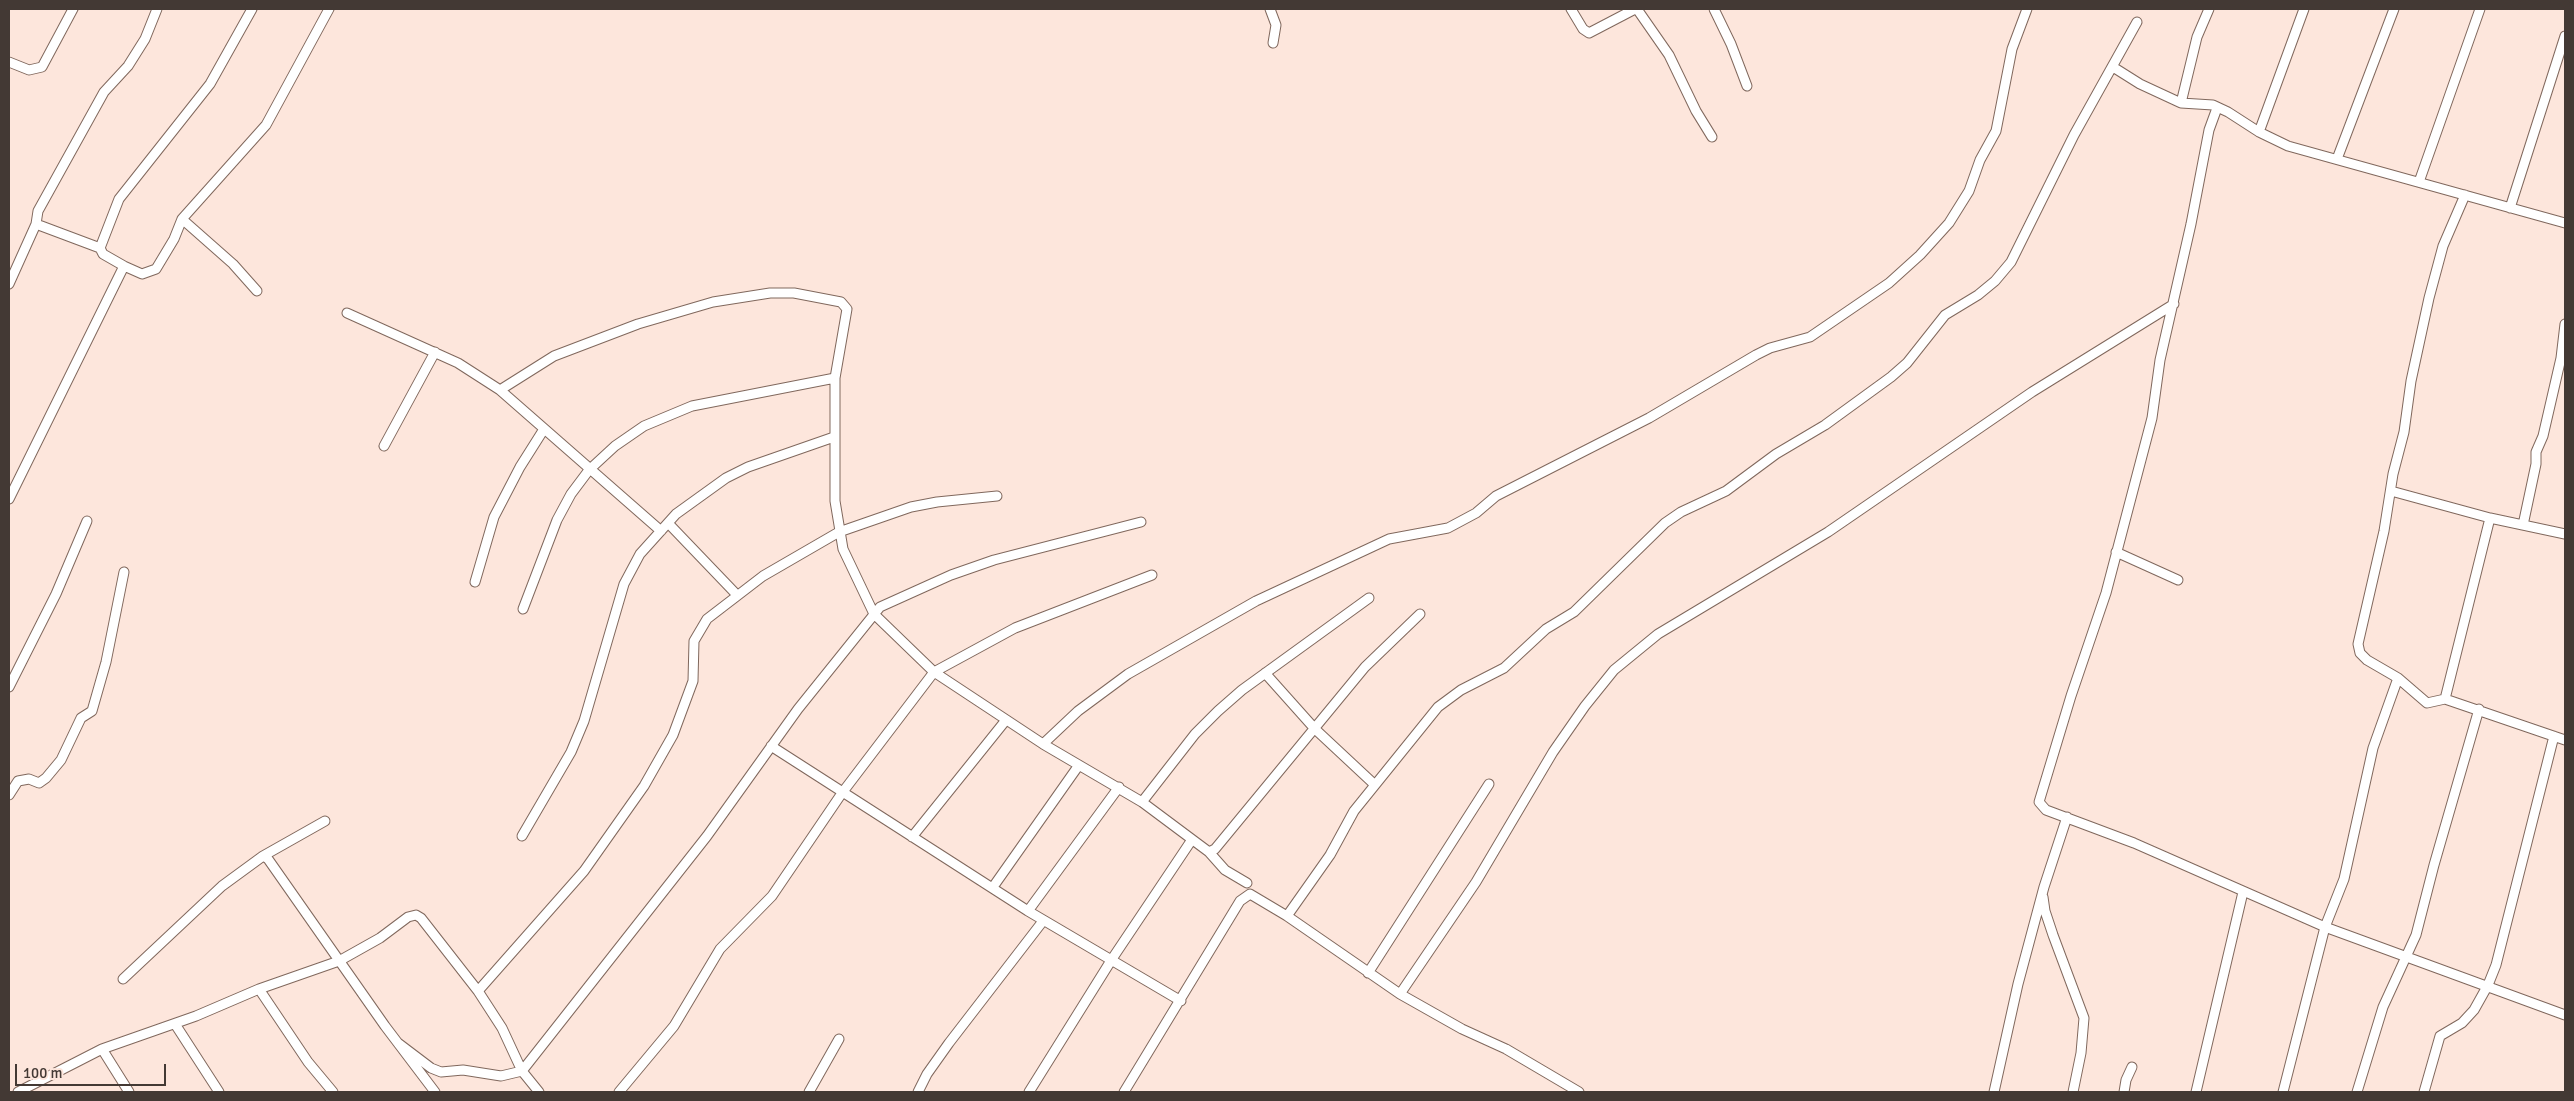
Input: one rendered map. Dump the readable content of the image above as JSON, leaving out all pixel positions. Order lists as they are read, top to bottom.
{
  "scale_bar": "100 m"
}
